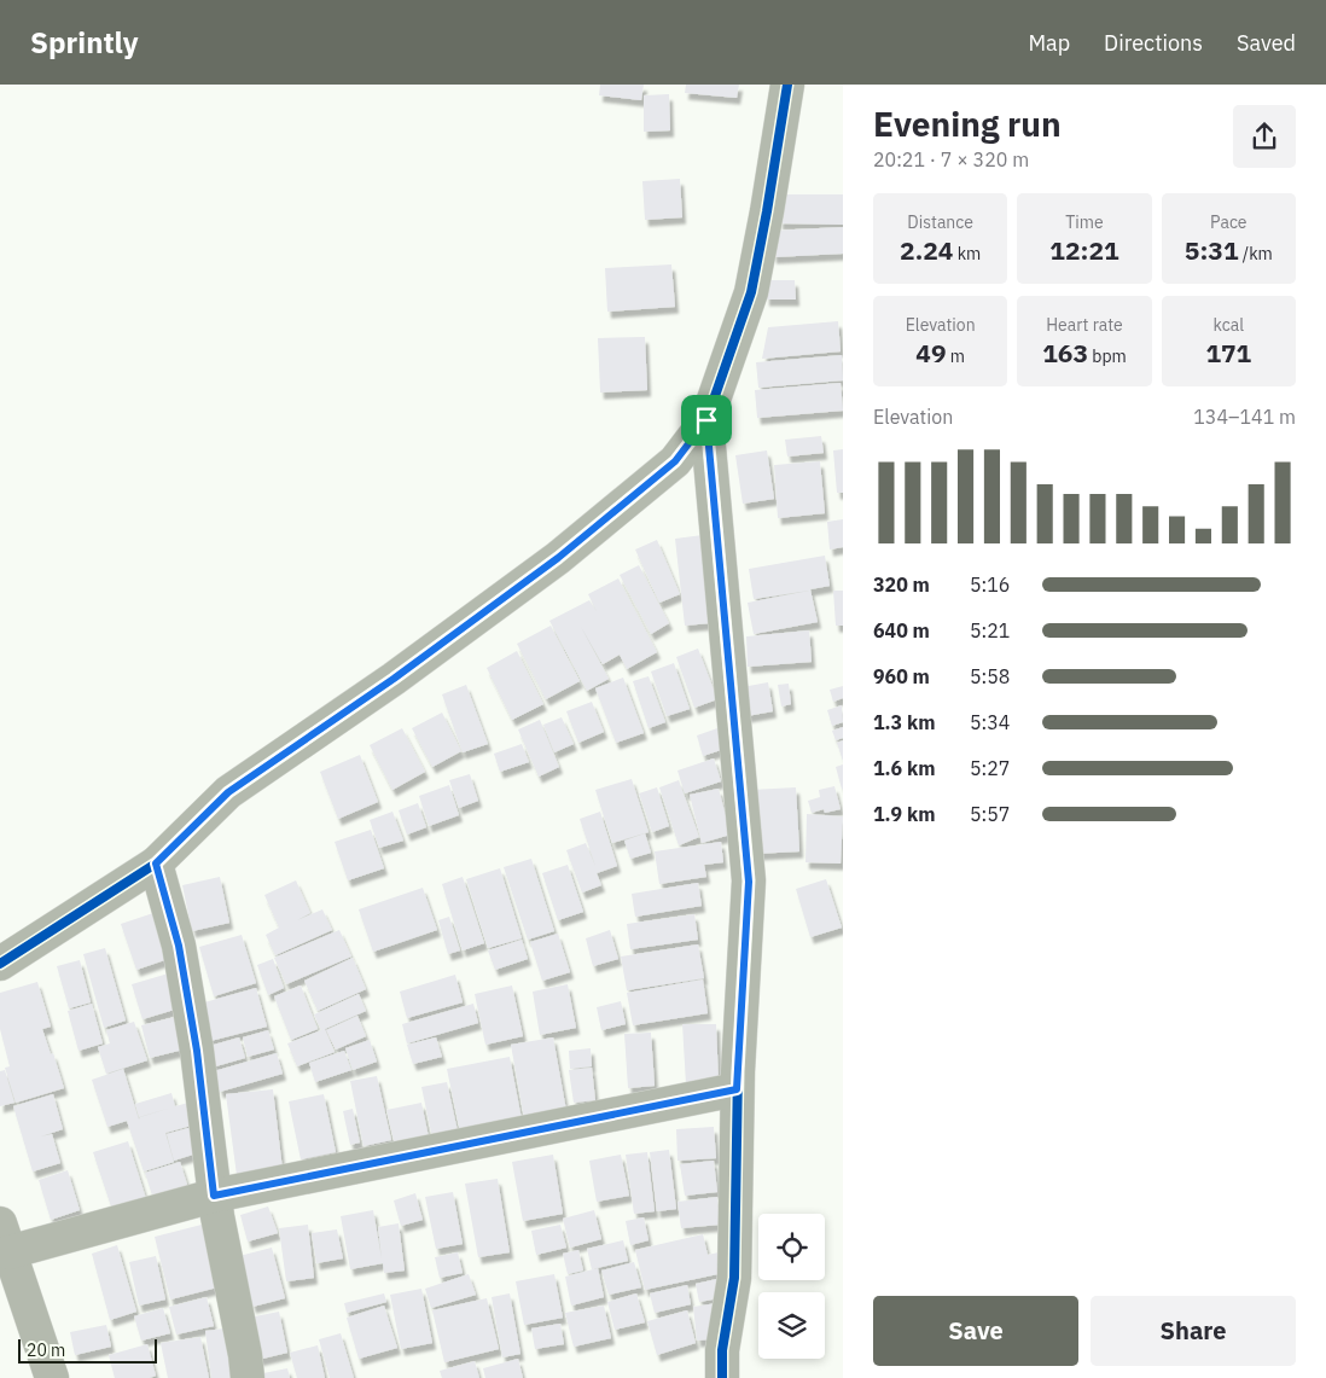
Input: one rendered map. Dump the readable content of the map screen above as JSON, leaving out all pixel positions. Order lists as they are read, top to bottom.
{
  "scale_bar": "20 m",
  "page": {
    "header": "Sprintly",
    "nav": ["Map", "Directions", "Saved"],
    "heading": ["Evening run", "20:21 · 7 × 320 m"],
    "stats": [
      ["Distance", "2.24 km"],
      ["Time", "12:21"],
      ["Pace", "5:31 /km"],
      ["Elevation", "49 m"],
      ["Heart rate", "163 bpm"],
      ["kcal", "171"]
    ],
    "chart": ["Elevation", "134–141 m"],
    "list": [
      {
        "name": "320 m",
        "note": "5:16"
      },
      {
        "name": "640 m",
        "note": "5:21"
      },
      {
        "name": "960 m",
        "note": "5:58"
      },
      {
        "name": "1.3 km",
        "note": "5:34"
      },
      {
        "name": "1.6 km",
        "note": "5:27"
      },
      {
        "name": "1.9 km",
        "note": "5:57"
      }
    ],
    "buttons": ["Save", "Share"],
    "scale": "20 m"
  }
}
